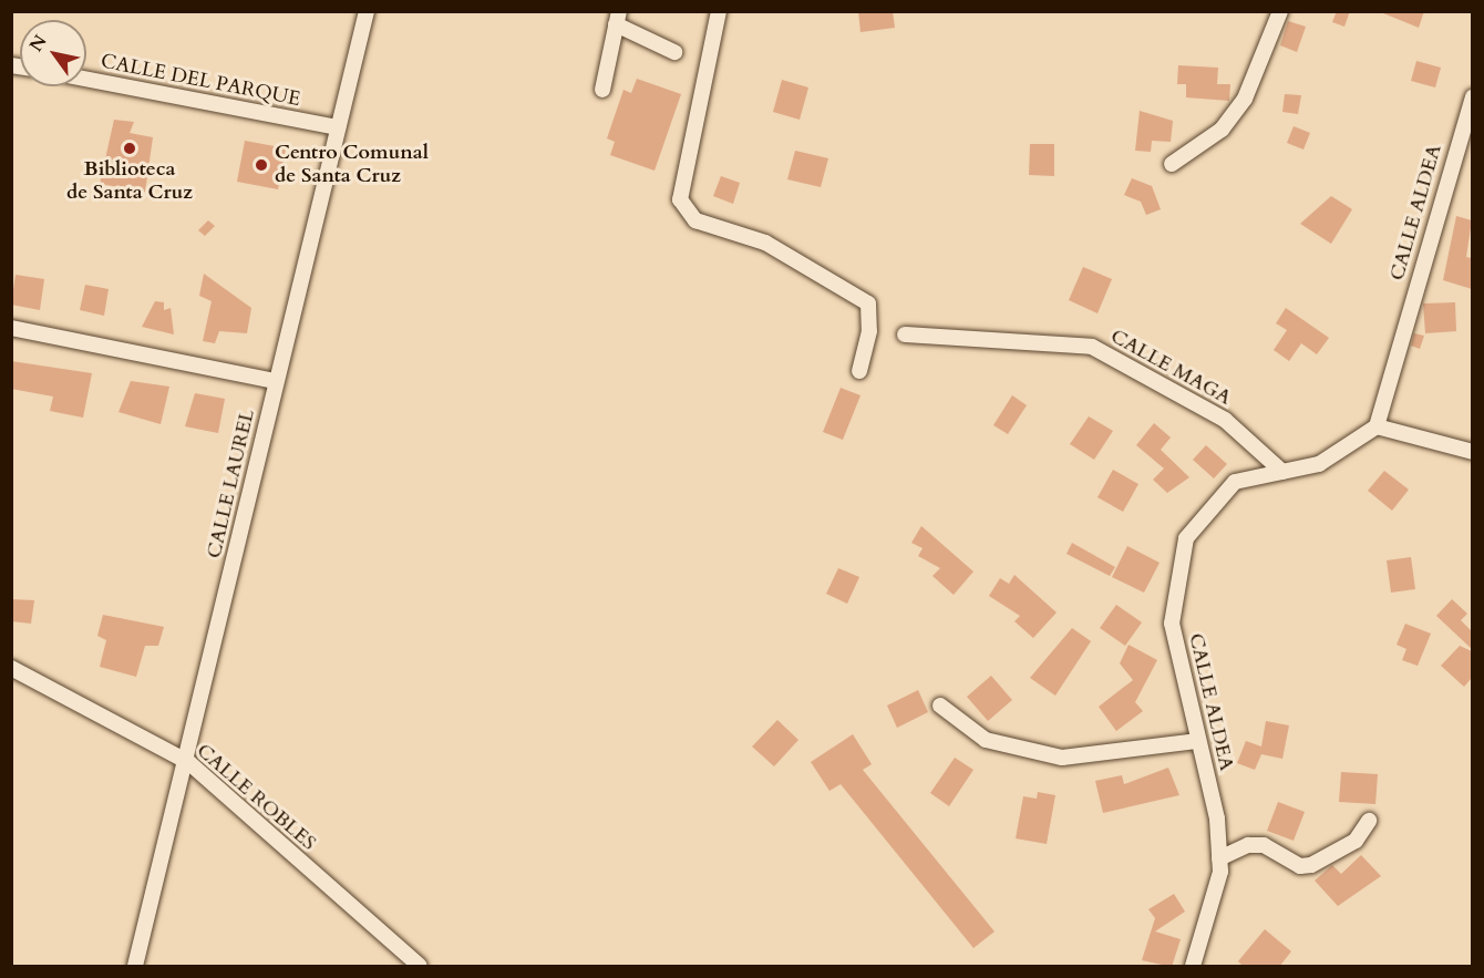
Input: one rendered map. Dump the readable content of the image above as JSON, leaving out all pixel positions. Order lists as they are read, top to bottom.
{
  "streets": {
    "street": [
      "CALLE DEL PARQUE",
      "CALLE ALDEA",
      "CALLE MAGA",
      "CALLE LAUREL",
      "CALLE ROBLES"
    ]
  },
  "crossings": [
    ["CALLE DEL PARQUE", "CALLE LAUREL"],
    ["CALLE ALDEA", "CALLE MAGA"],
    ["CALLE LAUREL", "CALLE ROBLES"]
  ],
  "places": ["Biblioteca de Santa Cruz", "Centro Comunal de Santa Cruz"],
  "north": "top left"
}
